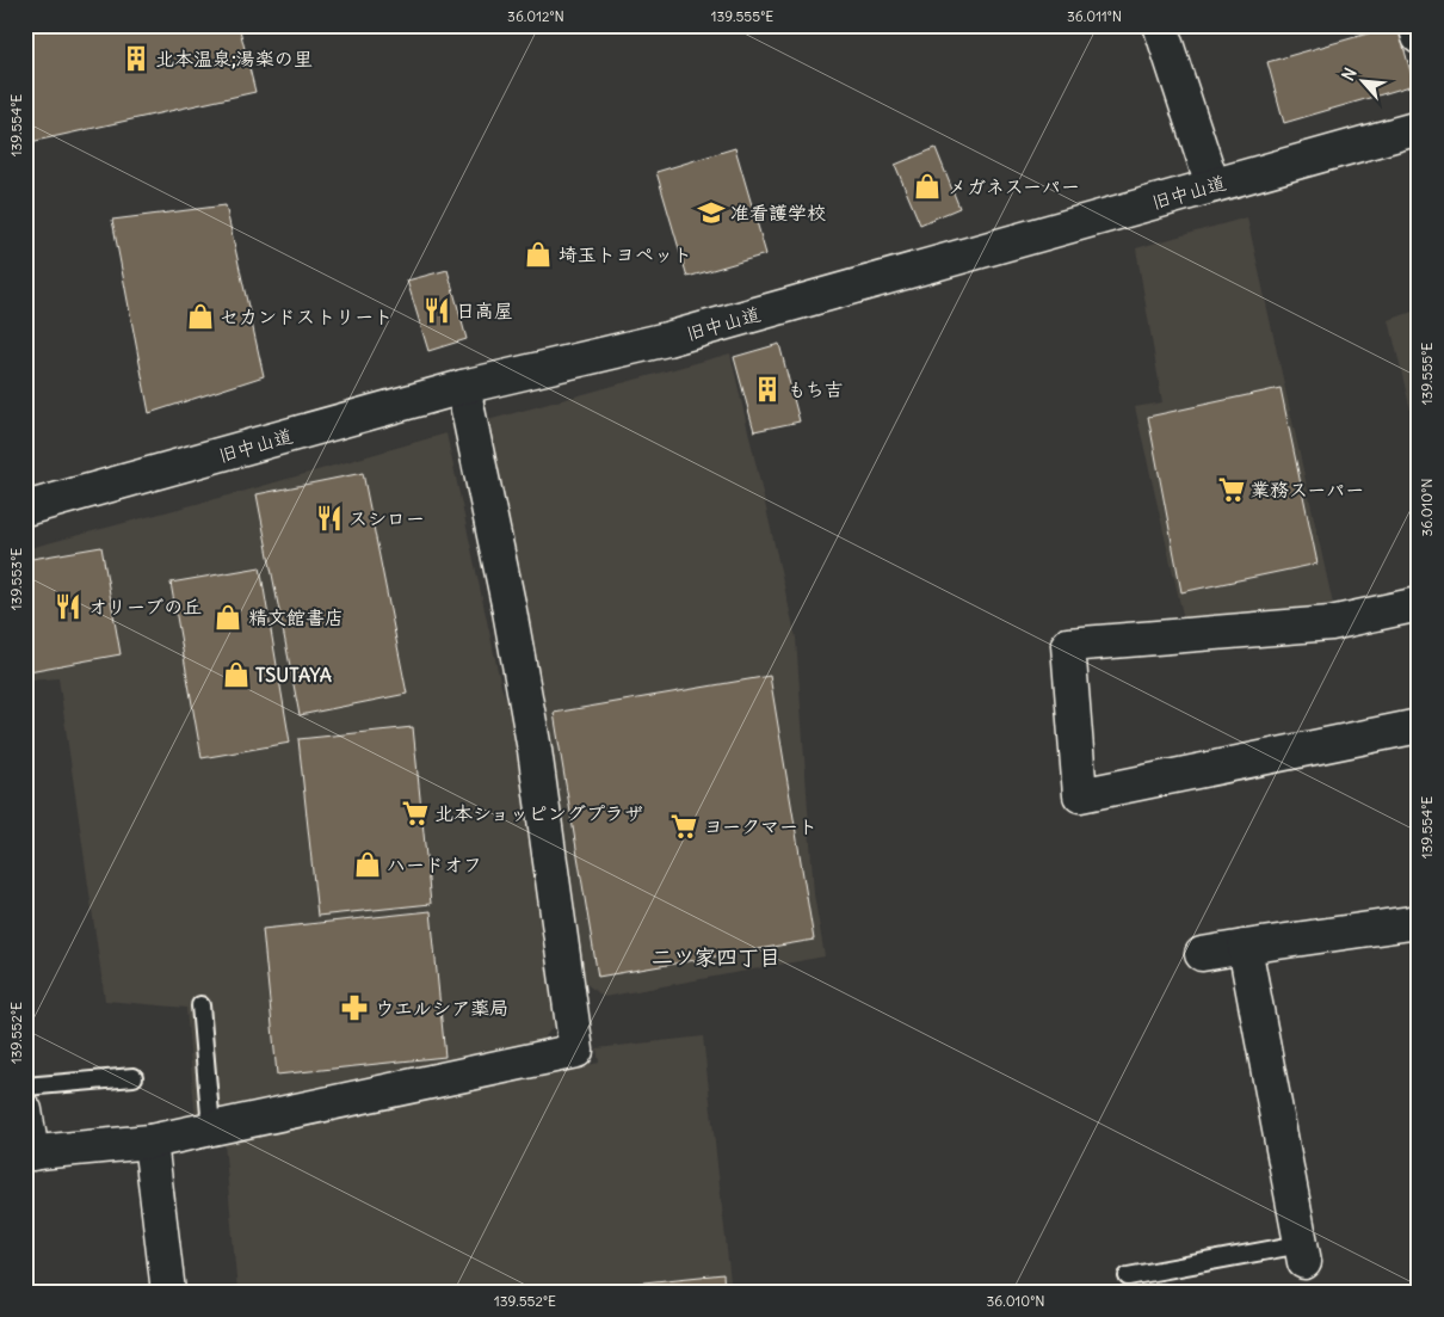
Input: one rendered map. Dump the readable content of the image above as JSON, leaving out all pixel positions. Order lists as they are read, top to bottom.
{
  "streets": {
    "street": ["旧中山道"]
  },
  "districts": ["二ツ家四丁目"],
  "places": {
    "building": ["北本温泉;湯楽の里", "もち吉"],
    "shop": [
      "メガネスーパー",
      "埼玉トヨペット",
      "セカンドストリート",
      "精文館書店",
      "TSUTAYA",
      "ハードオフ"
    ],
    "school or university": ["准看護学校"],
    "restaurant": ["日高屋", "スシロー", "オリーブの丘"],
    "supermarket": ["業務スーパー", "北本ショッピングプラザ", "ヨークマート"],
    "pharmacy": ["ウエルシア薬局"]
  },
  "north": "top left",
  "coordinates": [
    "36.012°N",
    "139.555°E",
    "36.011°N",
    "139.554°E",
    "36.010°N",
    "139.553°E",
    "139.552°E"
  ]
}
